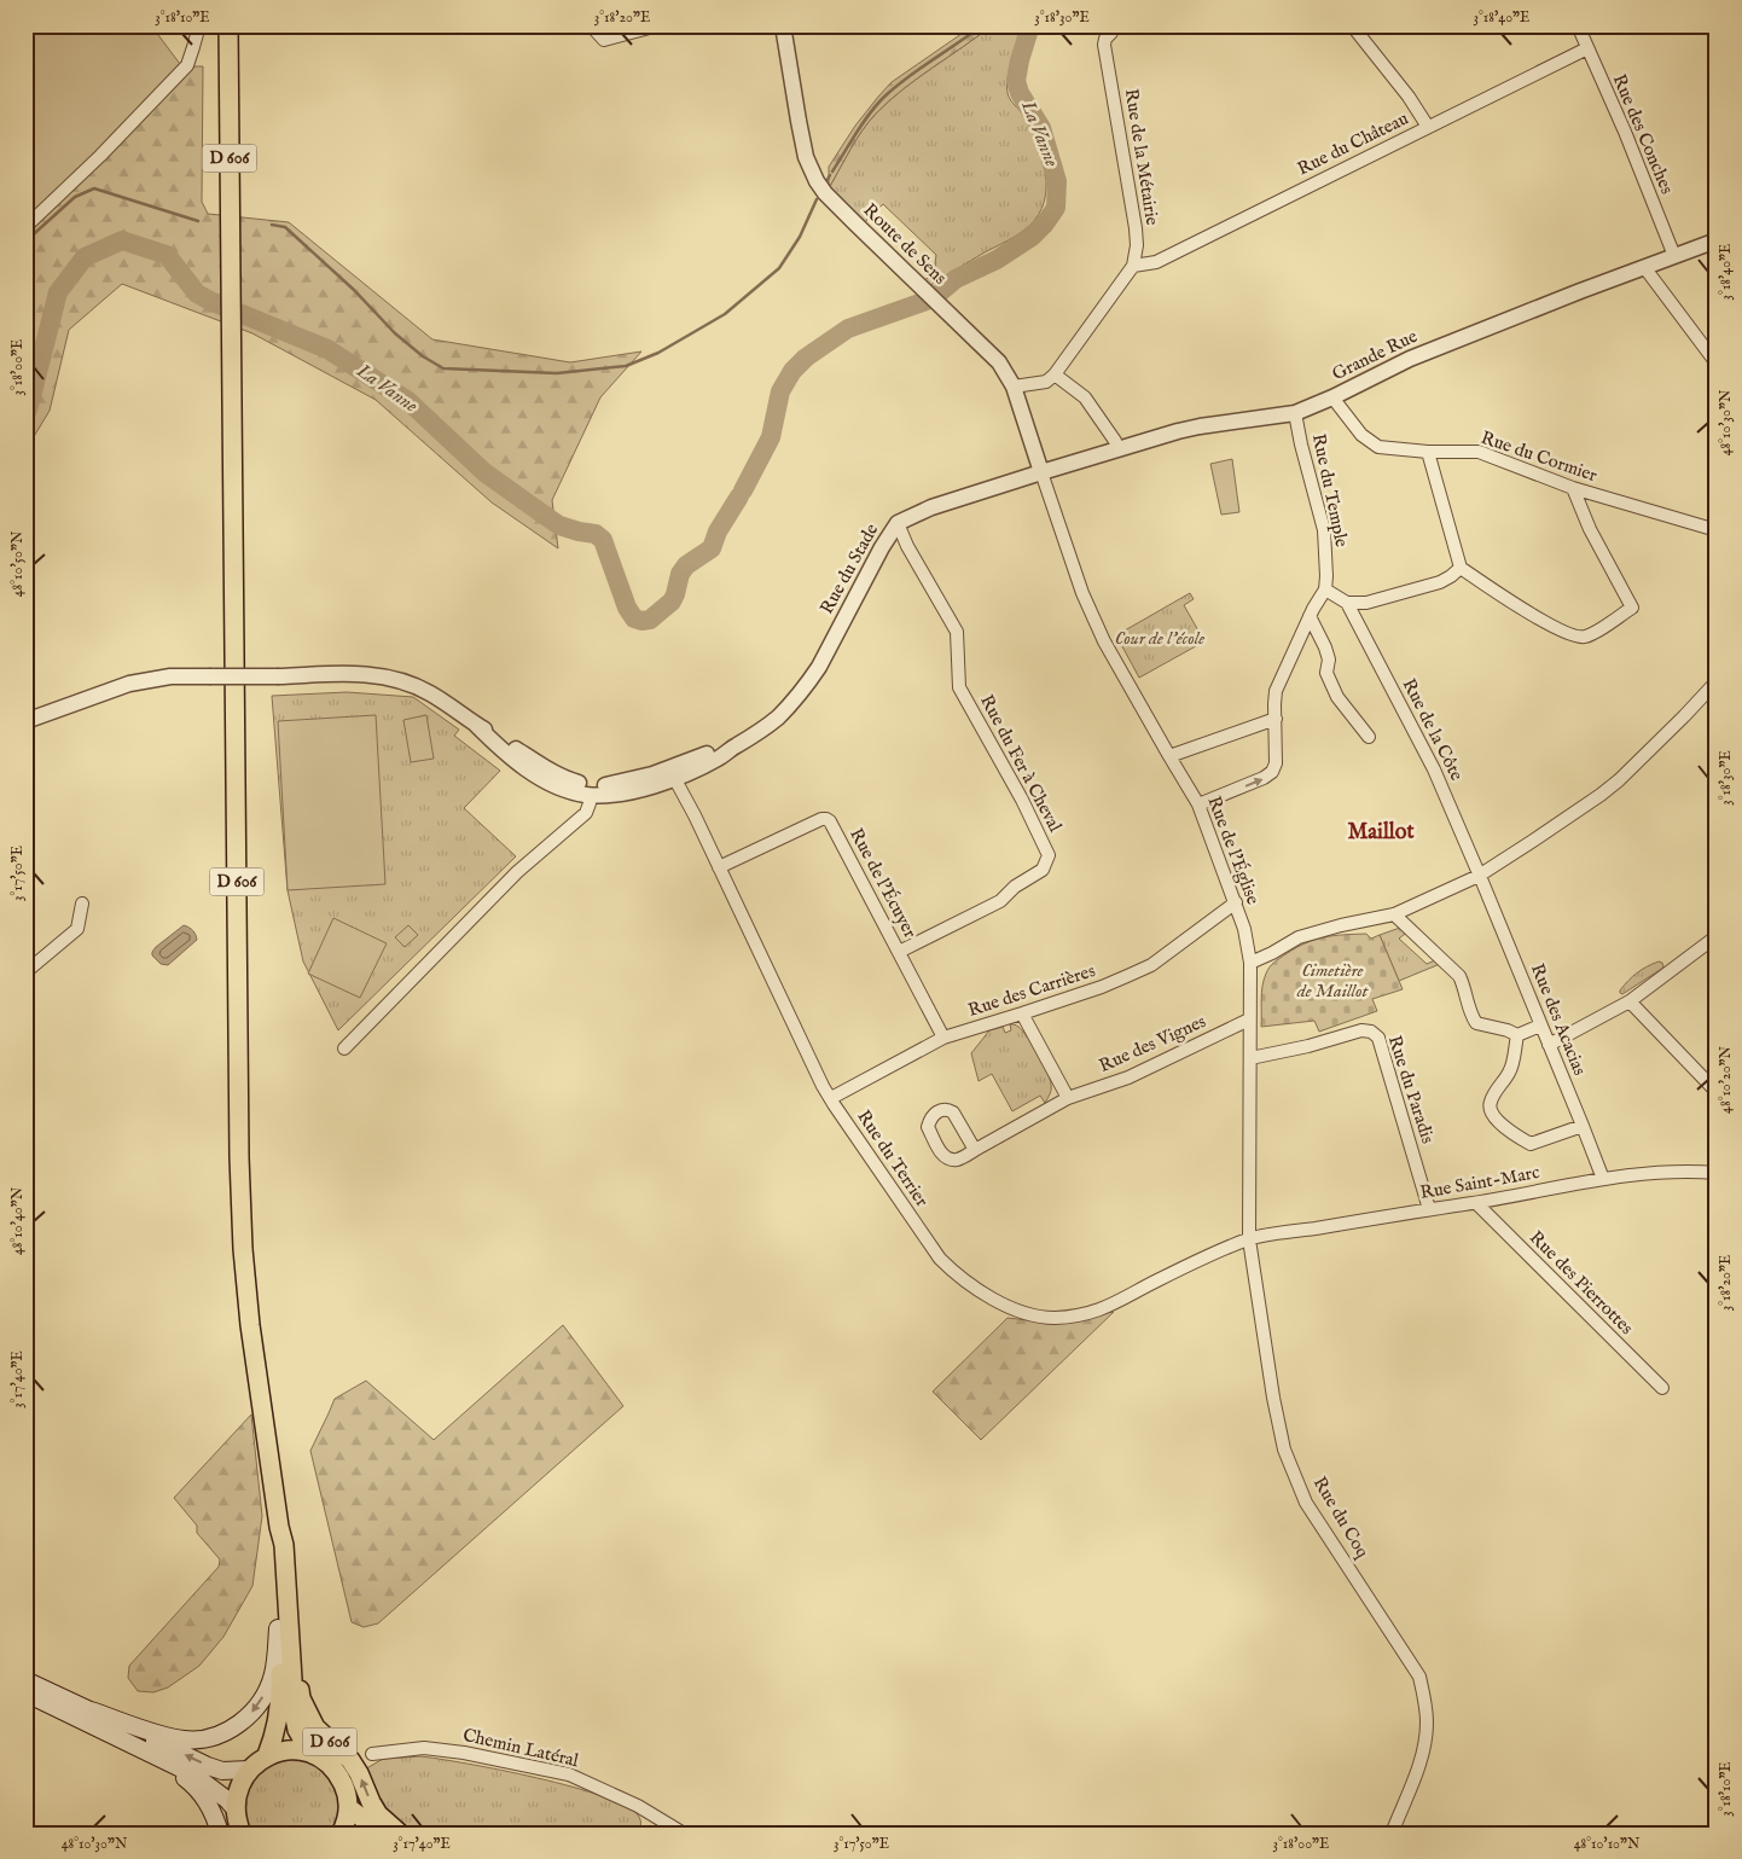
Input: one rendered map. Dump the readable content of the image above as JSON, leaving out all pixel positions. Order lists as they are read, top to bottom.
{
  "streets": {
    "main road": ["D 606"],
    "street": [
      "Rue des Conches",
      "Rue du Château",
      "Rue de la Métairie",
      "Route de Sens",
      "Grande Rue",
      "Rue du Cormier",
      "Rue du Temple",
      "Rue du Stade",
      "Rue de la Côte",
      "Rue du Fer à Cheval",
      "Rue de l'Église",
      "Rue de l’Écuyer",
      "Rue des Carrières",
      "Rue des Acacias",
      "Rue des Vignes",
      "Rue du Paradis",
      "Rue du Terrier",
      "Rue Saint-Marc",
      "Rue des Pierrottes",
      "Rue du Coq",
      "Chemin Latéral"
    ]
  },
  "crossings": [
    ["Rue des Conches", "Rue du Château"],
    ["Rue des Conches", "Grande Rue"],
    ["Rue du Château", "Rue de la Métairie"],
    ["Route de Sens", "Grande Rue"],
    ["Route de Sens", "Rue du Stade"],
    ["Route de Sens", "Rue de l'Église"],
    ["Grande Rue", "Rue du Cormier"],
    ["Grande Rue", "Rue du Temple"],
    ["Grande Rue", "Rue du Stade"],
    ["Grande Rue", "Rue de l'Église"],
    ["Rue du Temple", "Rue de l'Église"],
    ["Rue du Stade", "Rue du Fer à Cheval"],
    ["Rue du Stade", "Rue de l'Église"],
    ["Rue du Stade", "Rue du Terrier"],
    ["Rue de la Côte", "Rue des Acacias"],
    ["Rue du Fer à Cheval", "Rue de l’Écuyer"],
    ["Rue de l'Église", "Rue des Carrières"],
    ["Rue de l'Église", "Rue des Vignes"],
    ["Rue de l'Église", "Rue du Paradis"],
    ["Rue de l'Église", "Rue du Terrier"],
    ["Rue de l'Église", "Rue Saint-Marc"],
    ["Rue de l'Église", "Rue du Coq"],
    ["Rue de l’Écuyer", "Rue des Carrières"],
    ["Rue de l’Écuyer", "Rue du Terrier"],
    ["Rue des Carrières", "Rue du Terrier"],
    ["Rue des Acacias", "Rue Saint-Marc"],
    ["Rue du Paradis", "Rue Saint-Marc"],
    ["Rue du Terrier", "Rue Saint-Marc"],
    ["Rue du Terrier", "Rue du Coq"],
    ["Rue Saint-Marc", "Rue des Pierrottes"],
    ["Rue Saint-Marc", "Rue du Coq"]
  ],
  "districts": ["Maillot"],
  "water": ["La Vanne"],
  "parks": ["Cour de l'école", "Cimetière de Maillot"],
  "coordinates": [
    "3°18'10\"E",
    "3°18'20\"E",
    "3°18'30\"E",
    "3°18'40\"E",
    "3°18'00\"E",
    "48°10'30\"N",
    "48°10'50\"N",
    "3°17'50\"E",
    "48°10'20\"N",
    "48°10'40\"N",
    "3°17'40\"E",
    "48°10'10\"N"
  ]
}
